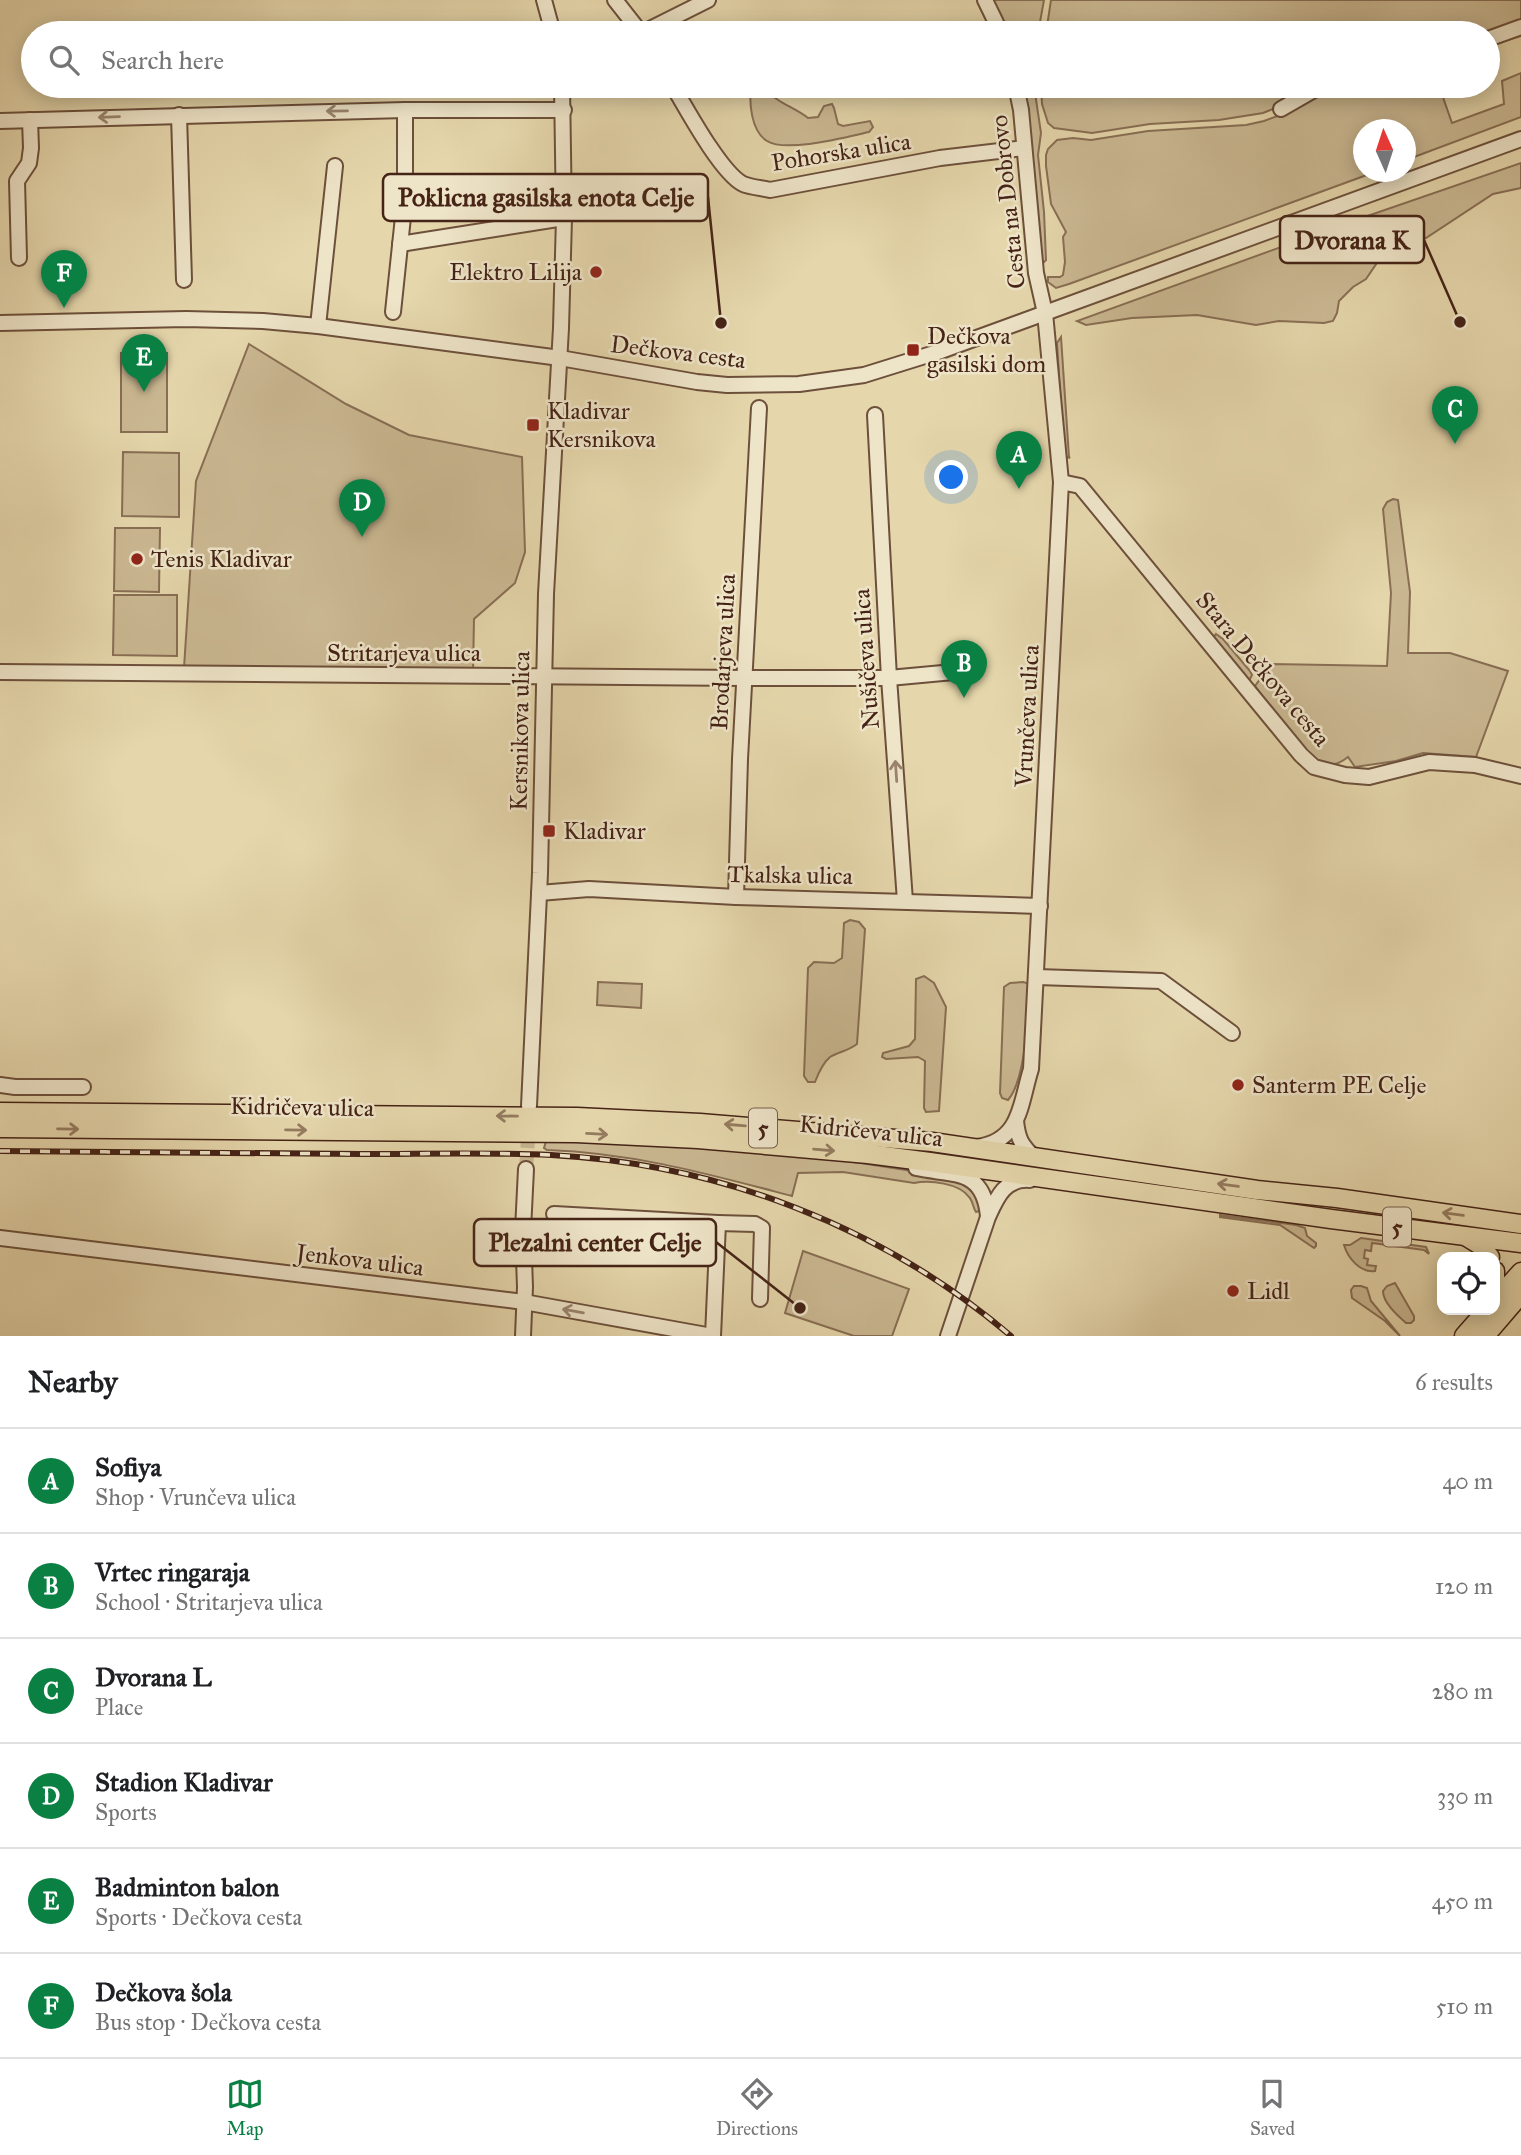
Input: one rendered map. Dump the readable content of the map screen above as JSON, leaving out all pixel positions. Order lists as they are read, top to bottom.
{
  "streets": {
    "main road": ["Kidričeva ulica", "5"],
    "street": [
      "Pohorska ulica",
      "Cesta na Dobrovo",
      "Dečkova cesta",
      "Brodarjeva ulica",
      "Stritarjeva ulica",
      "Nušičeva ulica",
      "Stara Dečkova cesta",
      "Vrunčeva ulica",
      "Kersnikova ulica",
      "Tkalska ulica",
      "Jenkova ulica"
    ]
  },
  "crossings": [
    ["Pohorska ulica", "Cesta na Dobrovo"],
    ["Cesta na Dobrovo", "Dečkova cesta"],
    ["Cesta na Dobrovo", "Vrunčeva ulica"],
    ["Dečkova cesta", "Vrunčeva ulica"],
    ["Dečkova cesta", "Kersnikova ulica"],
    ["Brodarjeva ulica", "Stritarjeva ulica"],
    ["Brodarjeva ulica", "Tkalska ulica"],
    ["Stritarjeva ulica", "Nušičeva ulica"],
    ["Stritarjeva ulica", "Kersnikova ulica"],
    ["Nušičeva ulica", "Tkalska ulica"],
    ["Stara Dečkova cesta", "Vrunčeva ulica"],
    ["Vrunčeva ulica", "Tkalska ulica"],
    ["Kersnikova ulica", "Tkalska ulica"]
  ],
  "one_way": ["Nušičeva ulica"],
  "places": {
    "other": [
      "Elektro Lilija",
      "Dvorana K",
      "Poklicna gasilska enota Celje",
      "Tenis Kladivar",
      "Santerm PE Celje",
      "Lidl",
      "Plezalni center Celje"
    ],
    "transit": ["Dečkova gasilski dom", "Kladivar Kersnikova", "Kladivar"]
  },
  "north": "top",
  "page": {
    "search": "Search here",
    "pins": [
      "F",
      "E",
      "C",
      "A",
      "D",
      "B"
    ],
    "heading": ["Nearby", "6 results"],
    "list": [
      {
        "mark": "A",
        "name": "Sofiya",
        "note": "Shop · Vrunčeva ulica",
        "value": "40 m"
      },
      {
        "mark": "B",
        "name": "Vrtec ringaraja",
        "note": "School · Stritarjeva ulica",
        "value": "120 m"
      },
      {
        "mark": "C",
        "name": "Dvorana L",
        "note": "Place",
        "value": "280 m"
      },
      {
        "mark": "D",
        "name": "Stadion Kladivar",
        "note": "Sports",
        "value": "330 m"
      },
      {
        "mark": "E",
        "name": "Badminton balon",
        "note": "Sports · Dečkova cesta",
        "value": "450 m"
      },
      {
        "mark": "F",
        "name": "Dečkova šola",
        "note": "Bus stop · Dečkova cesta",
        "value": "510 m"
      }
    ],
    "nav": ["Map", "Directions", "Saved"]
  }
}
